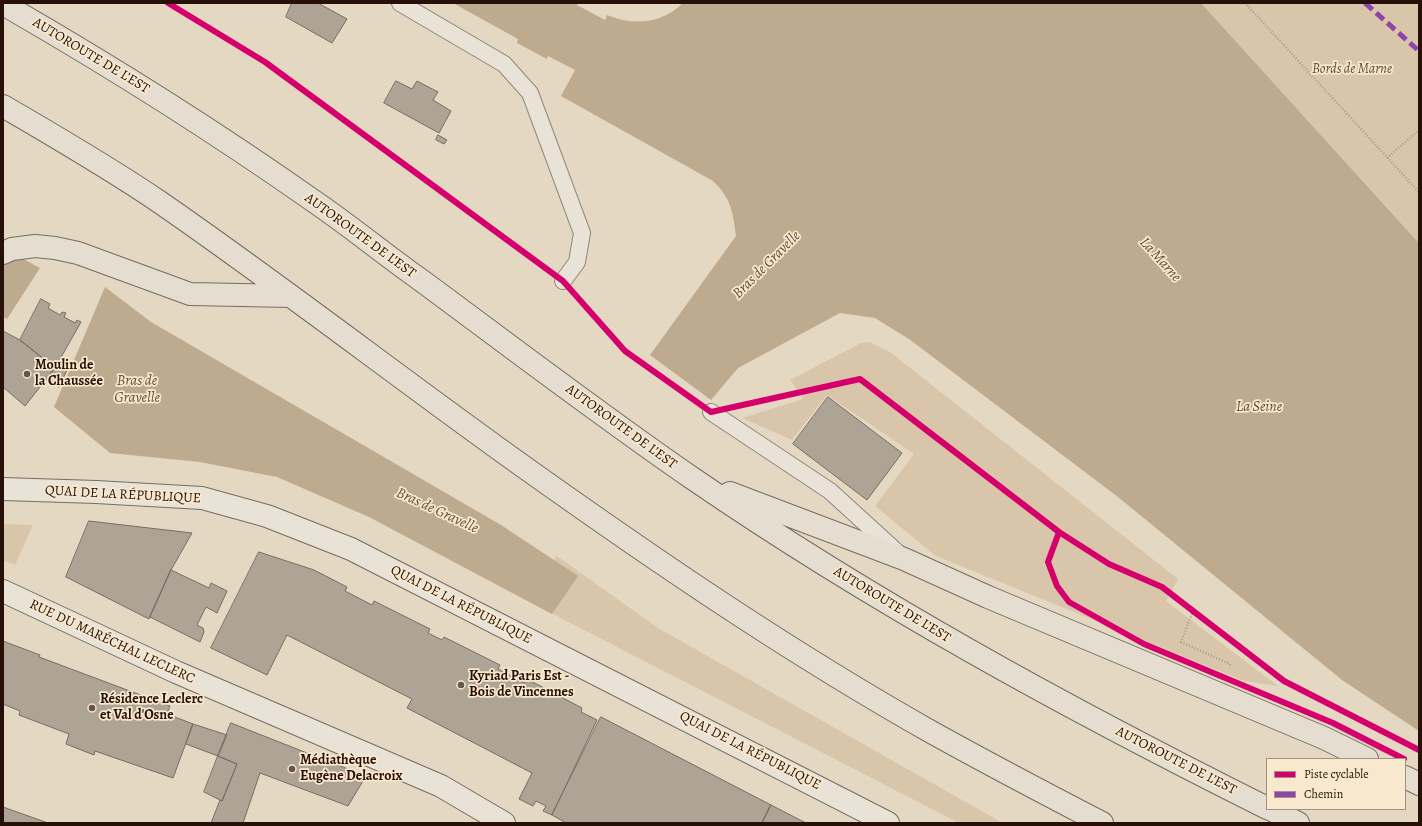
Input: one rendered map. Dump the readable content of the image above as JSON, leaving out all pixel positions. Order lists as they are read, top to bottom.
{
  "streets": {
    "highway": ["AUTOROUTE DE L’EST"],
    "main road": ["QUAI DE LA RÉPUBLIQUE", "RUE DU MARÉCHAL LECLERC"]
  },
  "water": ["La Marne", "Bras de Gravelle", "La Seine"],
  "parks": ["Bords de Marne"],
  "places": [
    "Moulin de la Chaussée",
    "Kyriad Paris Est - Bois de Vincennes",
    "Résidence Leclerc et Val d'Osne",
    "Médiathèque Eugène Delacroix"
  ],
  "legend": ["Piste cyclable", "Chemin"]
}
